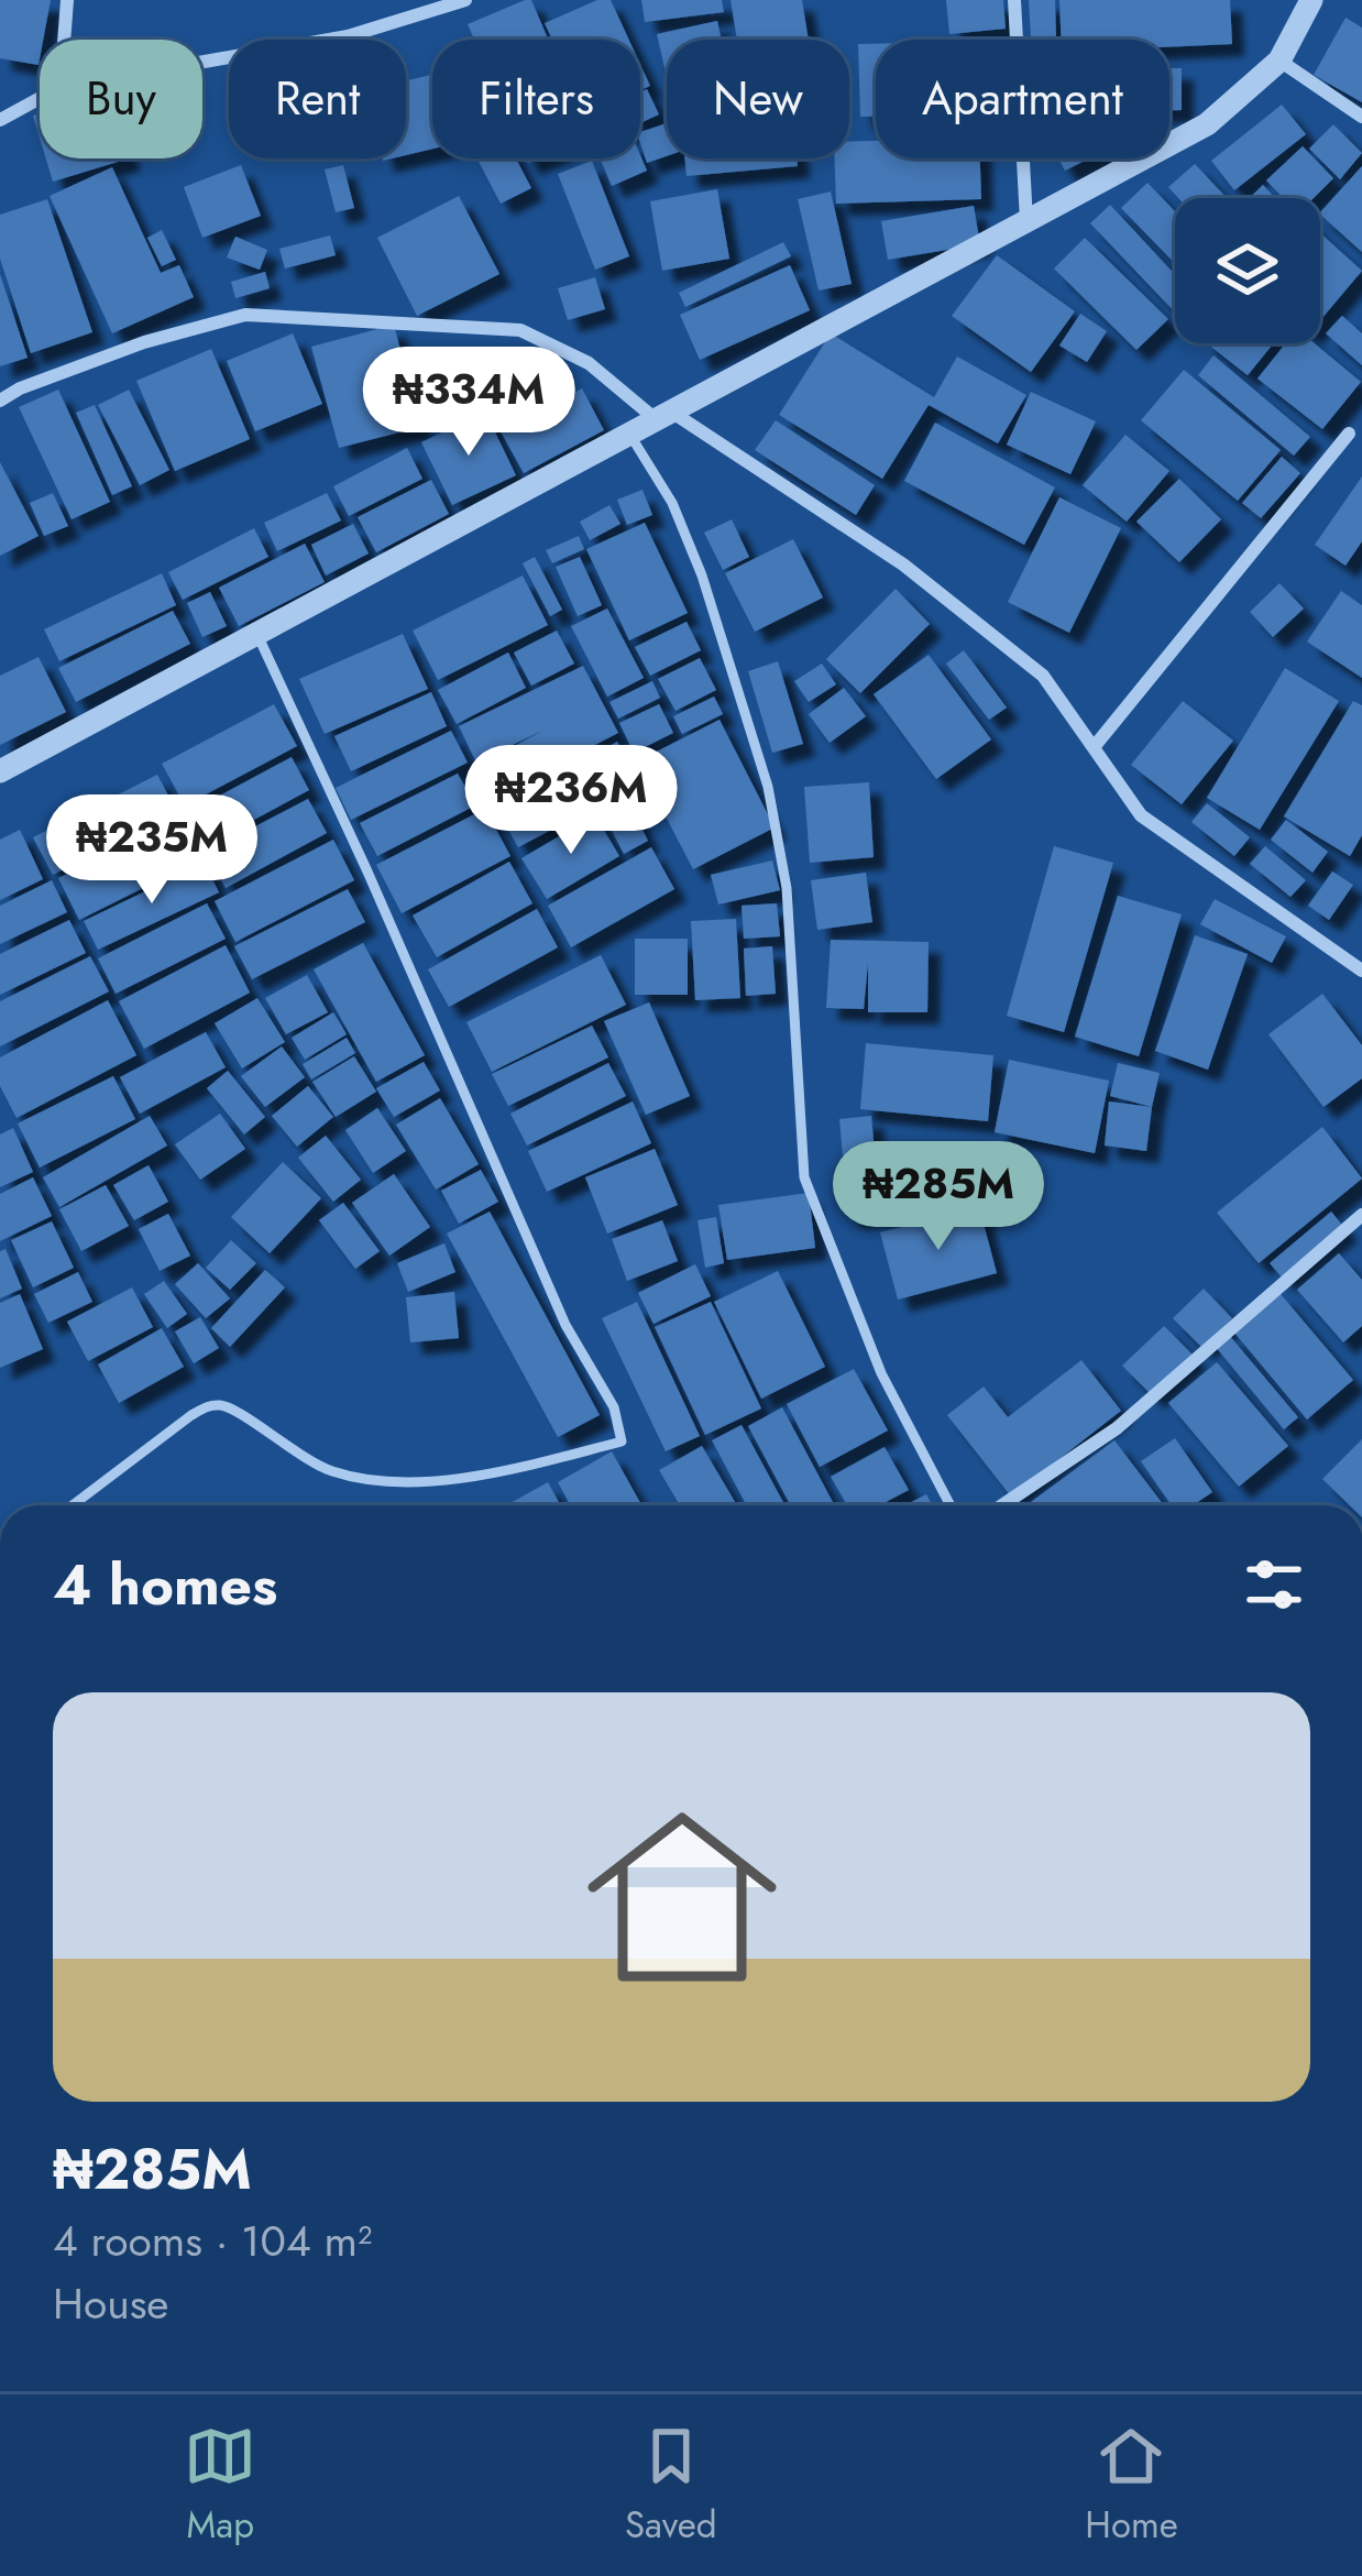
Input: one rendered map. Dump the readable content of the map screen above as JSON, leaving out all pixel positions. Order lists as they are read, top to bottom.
{
  "page": {
    "chip": [
      "Buy",
      "Rent",
      "Filters",
      "New",
      "Apartment"
    ],
    "price": [
      "₦334M",
      "₦236M",
      "₦235M",
      "₦285M"
    ],
    "heading": "4 homes",
    "list": [
      {
        "name": "₦285M",
        "note": "4 rooms · 104 m² · House"
      }
    ],
    "tabs": ["Map", "Saved", "Home"]
  }
}
